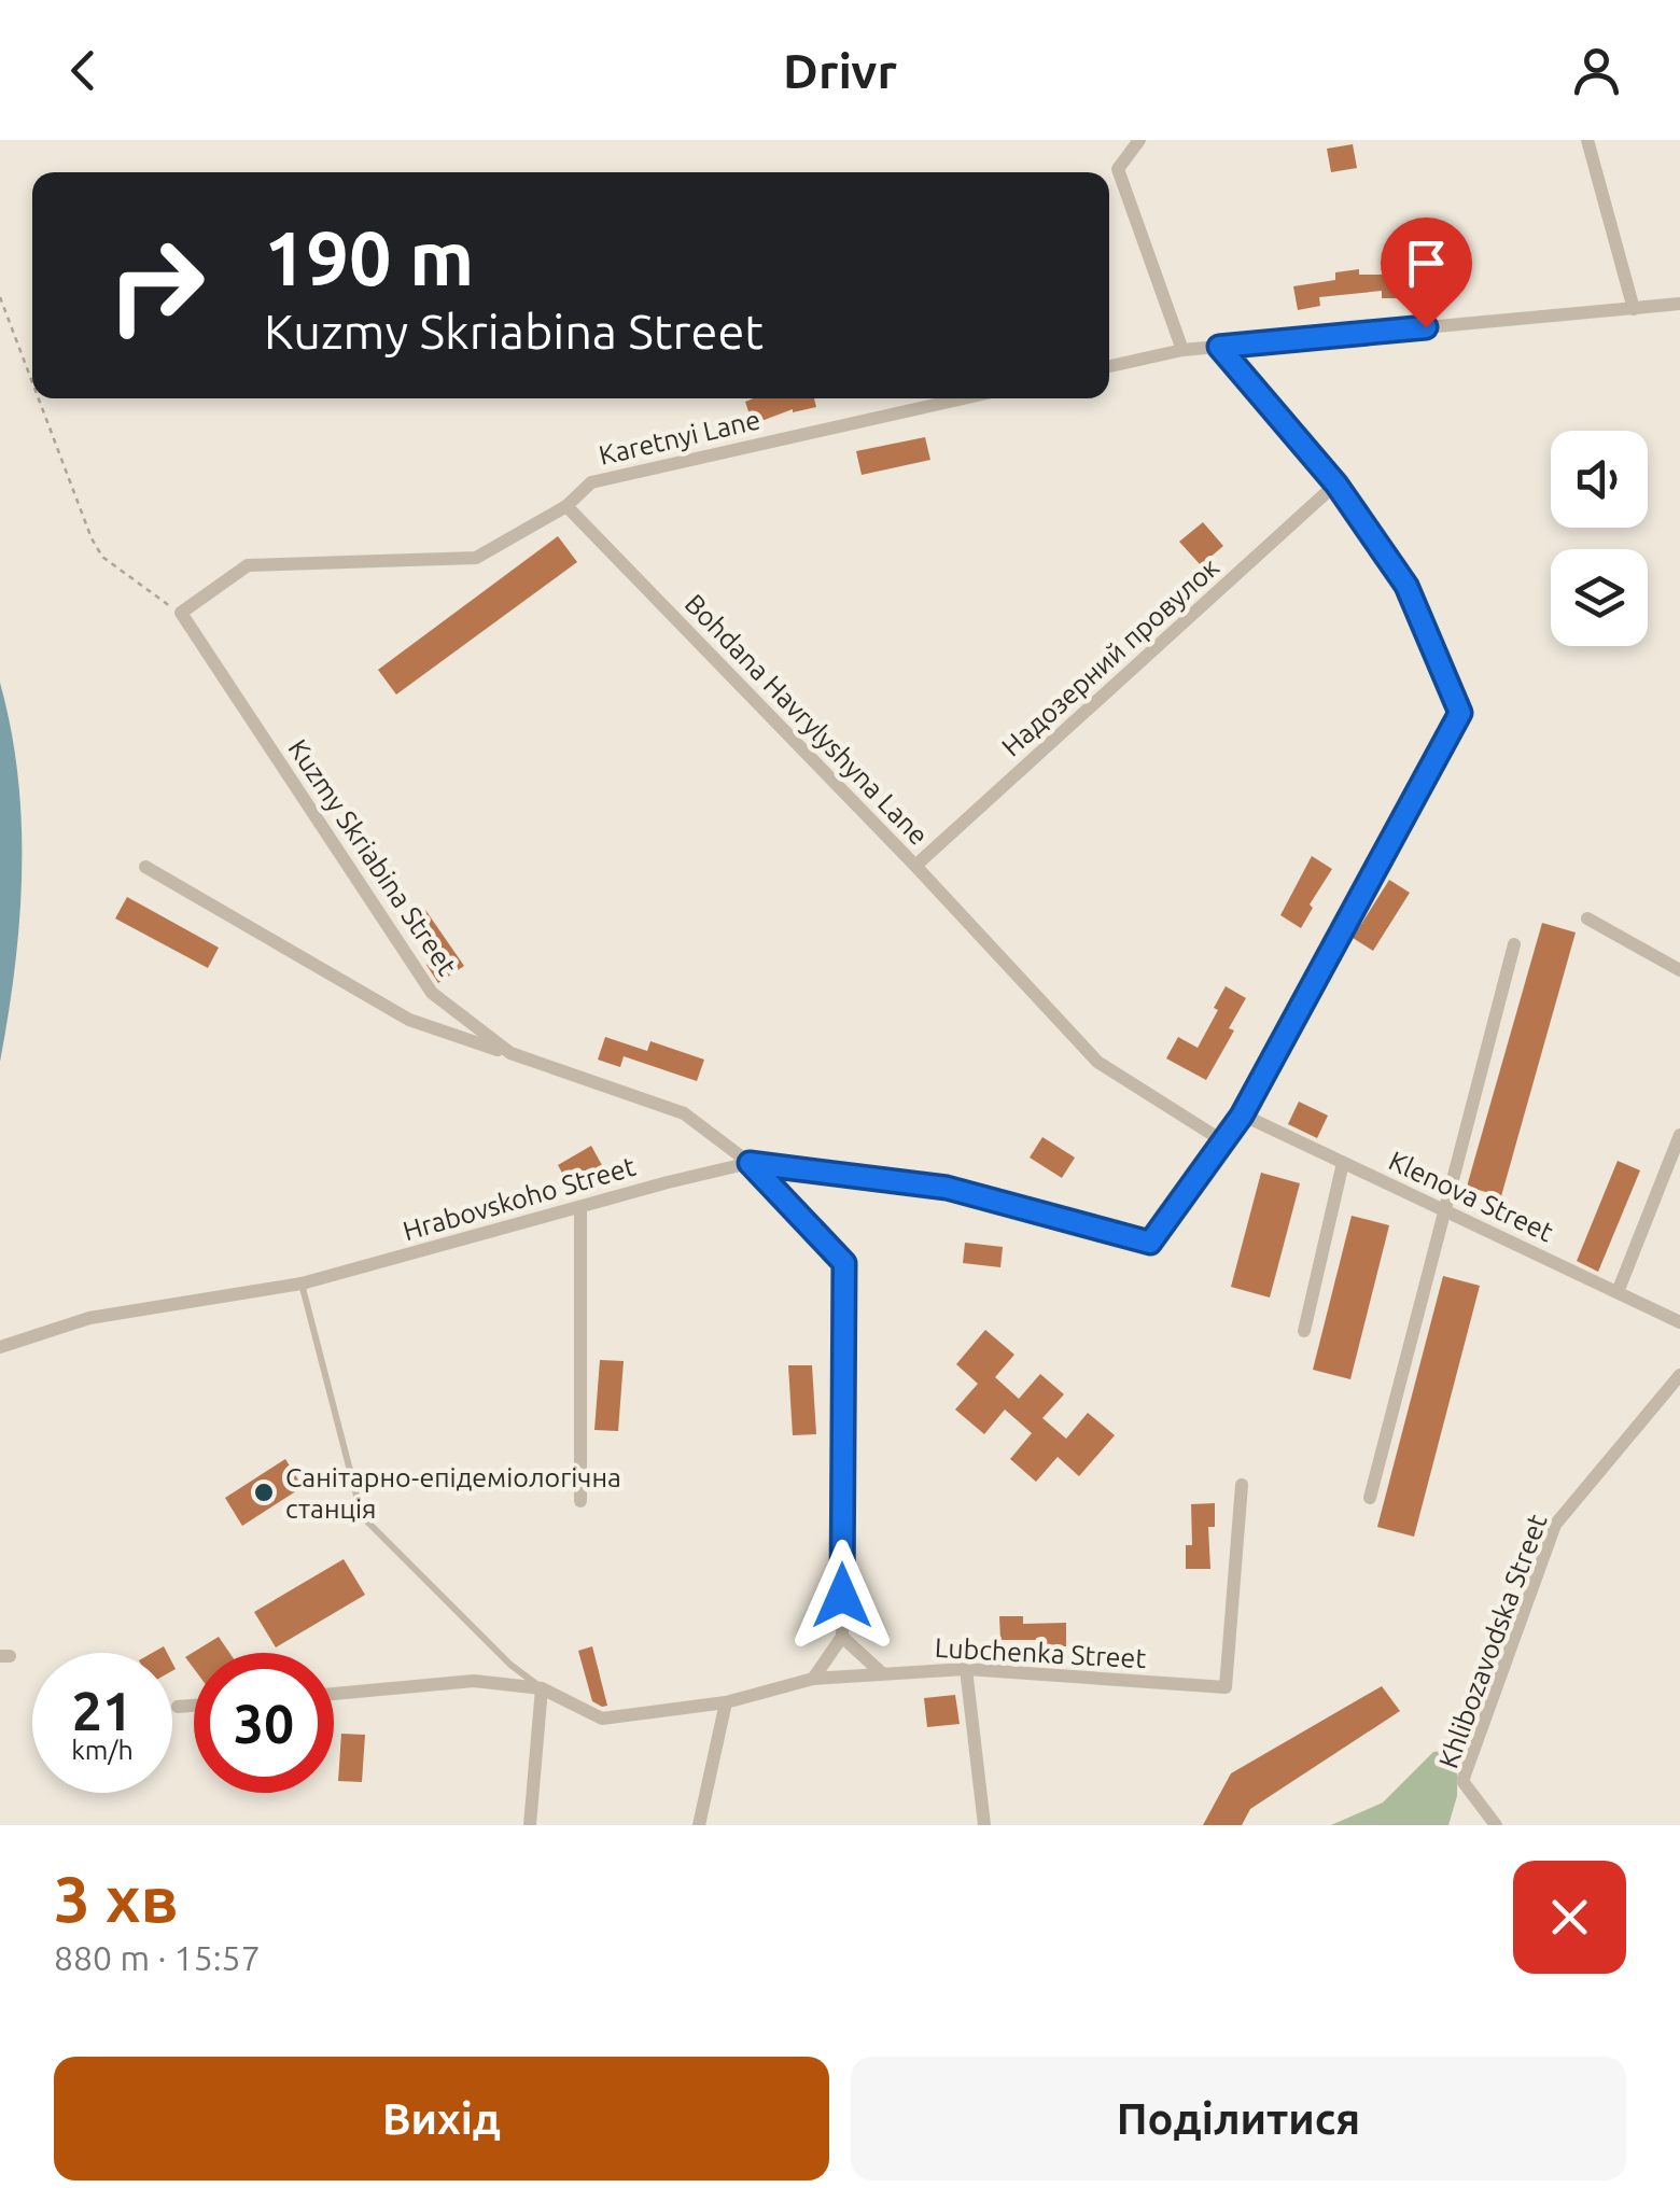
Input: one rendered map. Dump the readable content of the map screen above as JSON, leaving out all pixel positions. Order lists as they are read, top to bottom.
{
  "streets": {
    "street": [
      "Karetnyi Lane",
      "Надозерний провулок",
      "Bohdana Havrylyshyna Lane",
      "Kuzmy Skriabina Street",
      "Klenova Street",
      "Hrabovskoho Street",
      "Khlibozavodska Street",
      "Lubchenka Street"
    ]
  },
  "crossings": [
    ["Karetnyi Lane", "Bohdana Havrylyshyna Lane"],
    ["Надозерний провулок", "Bohdana Havrylyshyna Lane"],
    ["Bohdana Havrylyshyna Lane", "Kuzmy Skriabina Street"],
    ["Kuzmy Skriabina Street", "Hrabovskoho Street"]
  ],
  "places": ["Санітарно-епідеміологічна станція"],
  "page": {
    "header": "Drivr",
    "turn": ["190 m", "Kuzmy Skriabina Street"],
    "speed": "21 km/h",
    "limit": "30",
    "heading": ["3 хв", "880 m · 15:57"],
    "buttons": ["Вихід", "Поділитися"]
  }
}
